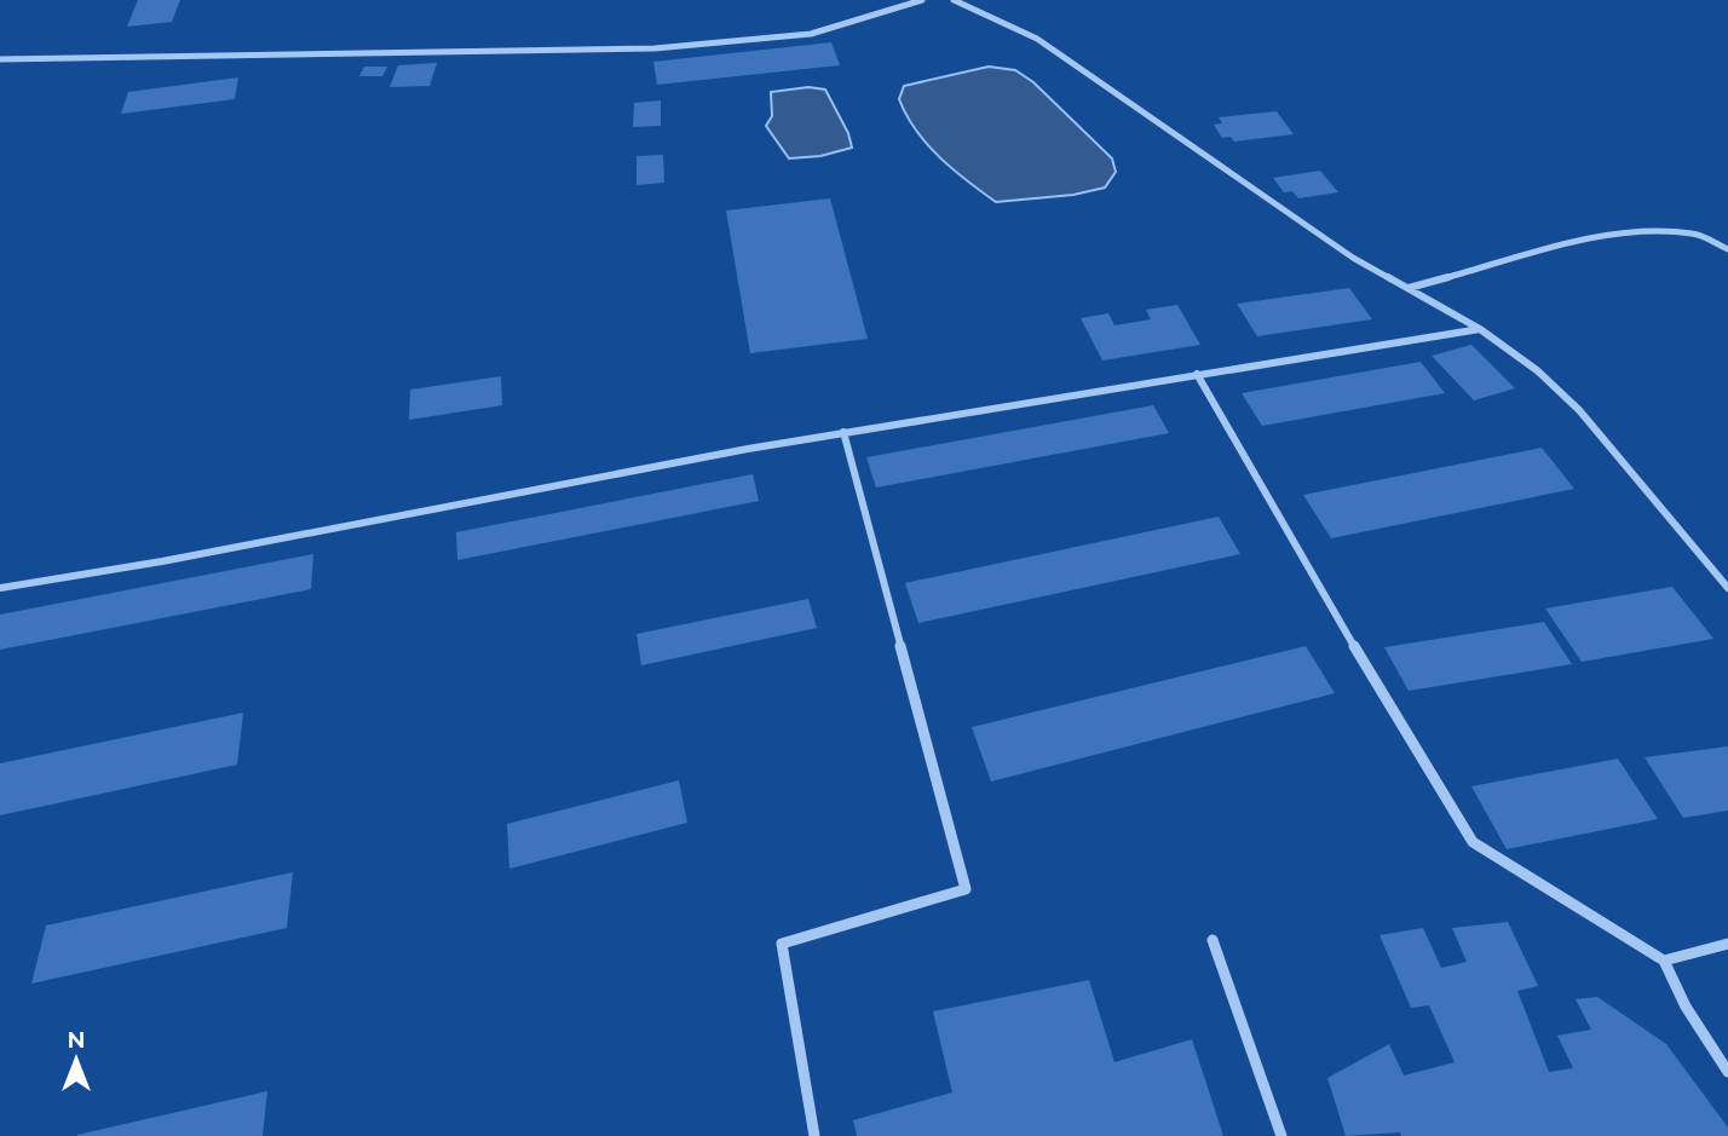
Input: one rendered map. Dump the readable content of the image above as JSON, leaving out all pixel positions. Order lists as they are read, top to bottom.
{
  "north": "top"
}
